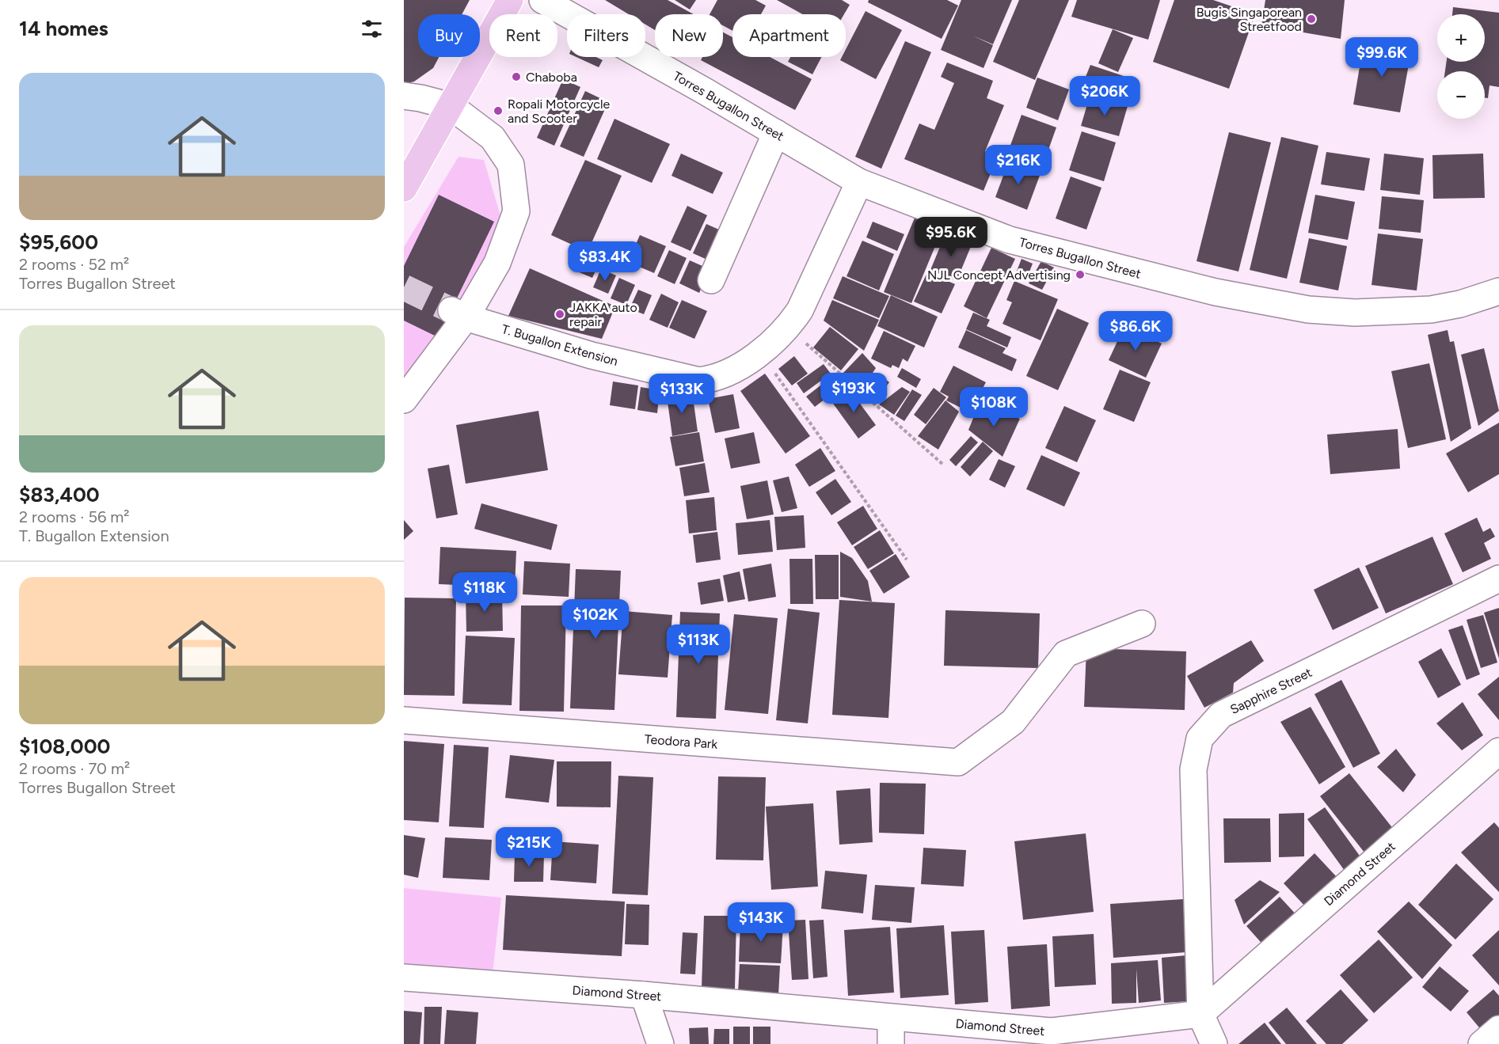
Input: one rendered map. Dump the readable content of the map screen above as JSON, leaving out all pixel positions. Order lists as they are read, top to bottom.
{
  "streets": {
    "street": [
      "Torres Bugallon Street",
      "T. Bugallon Extension",
      "Sapphire Street",
      "Teodora Park",
      "Diamond Street"
    ]
  },
  "crossings": [
    ["Torres Bugallon Street", "T. Bugallon Extension"],
    ["Sapphire Street", "Diamond Street"]
  ],
  "places": [
    "Bugis Singaporean Streetfood",
    "Chaboba",
    "Ropali Motorcycle and Scooter",
    "NJL Concept Advertising",
    "JAKKA auto repair"
  ],
  "page": {
    "heading": "14 homes",
    "map_buttons": ["+", "−"],
    "chip": [
      "Buy",
      "Rent",
      "Filters",
      "New",
      "Apartment"
    ],
    "price": [
      "$99.6K",
      "$206K",
      "$216K",
      "$95.6K",
      "$83.4K",
      "$86.6K",
      "$193K",
      "$133K",
      "$108K",
      "$118K",
      "$102K",
      "$113K",
      "$215K",
      "$143K"
    ],
    "list": [
      {
        "name": "$95,600",
        "note": "2 rooms · 52 m² · Torres Bugallon Street"
      },
      {
        "name": "$83,400",
        "note": "2 rooms · 56 m² · T. Bugallon Extension"
      },
      {
        "name": "$108,000",
        "note": "2 rooms · 70 m² · Torres Bugallon Street"
      }
    ]
  }
}
